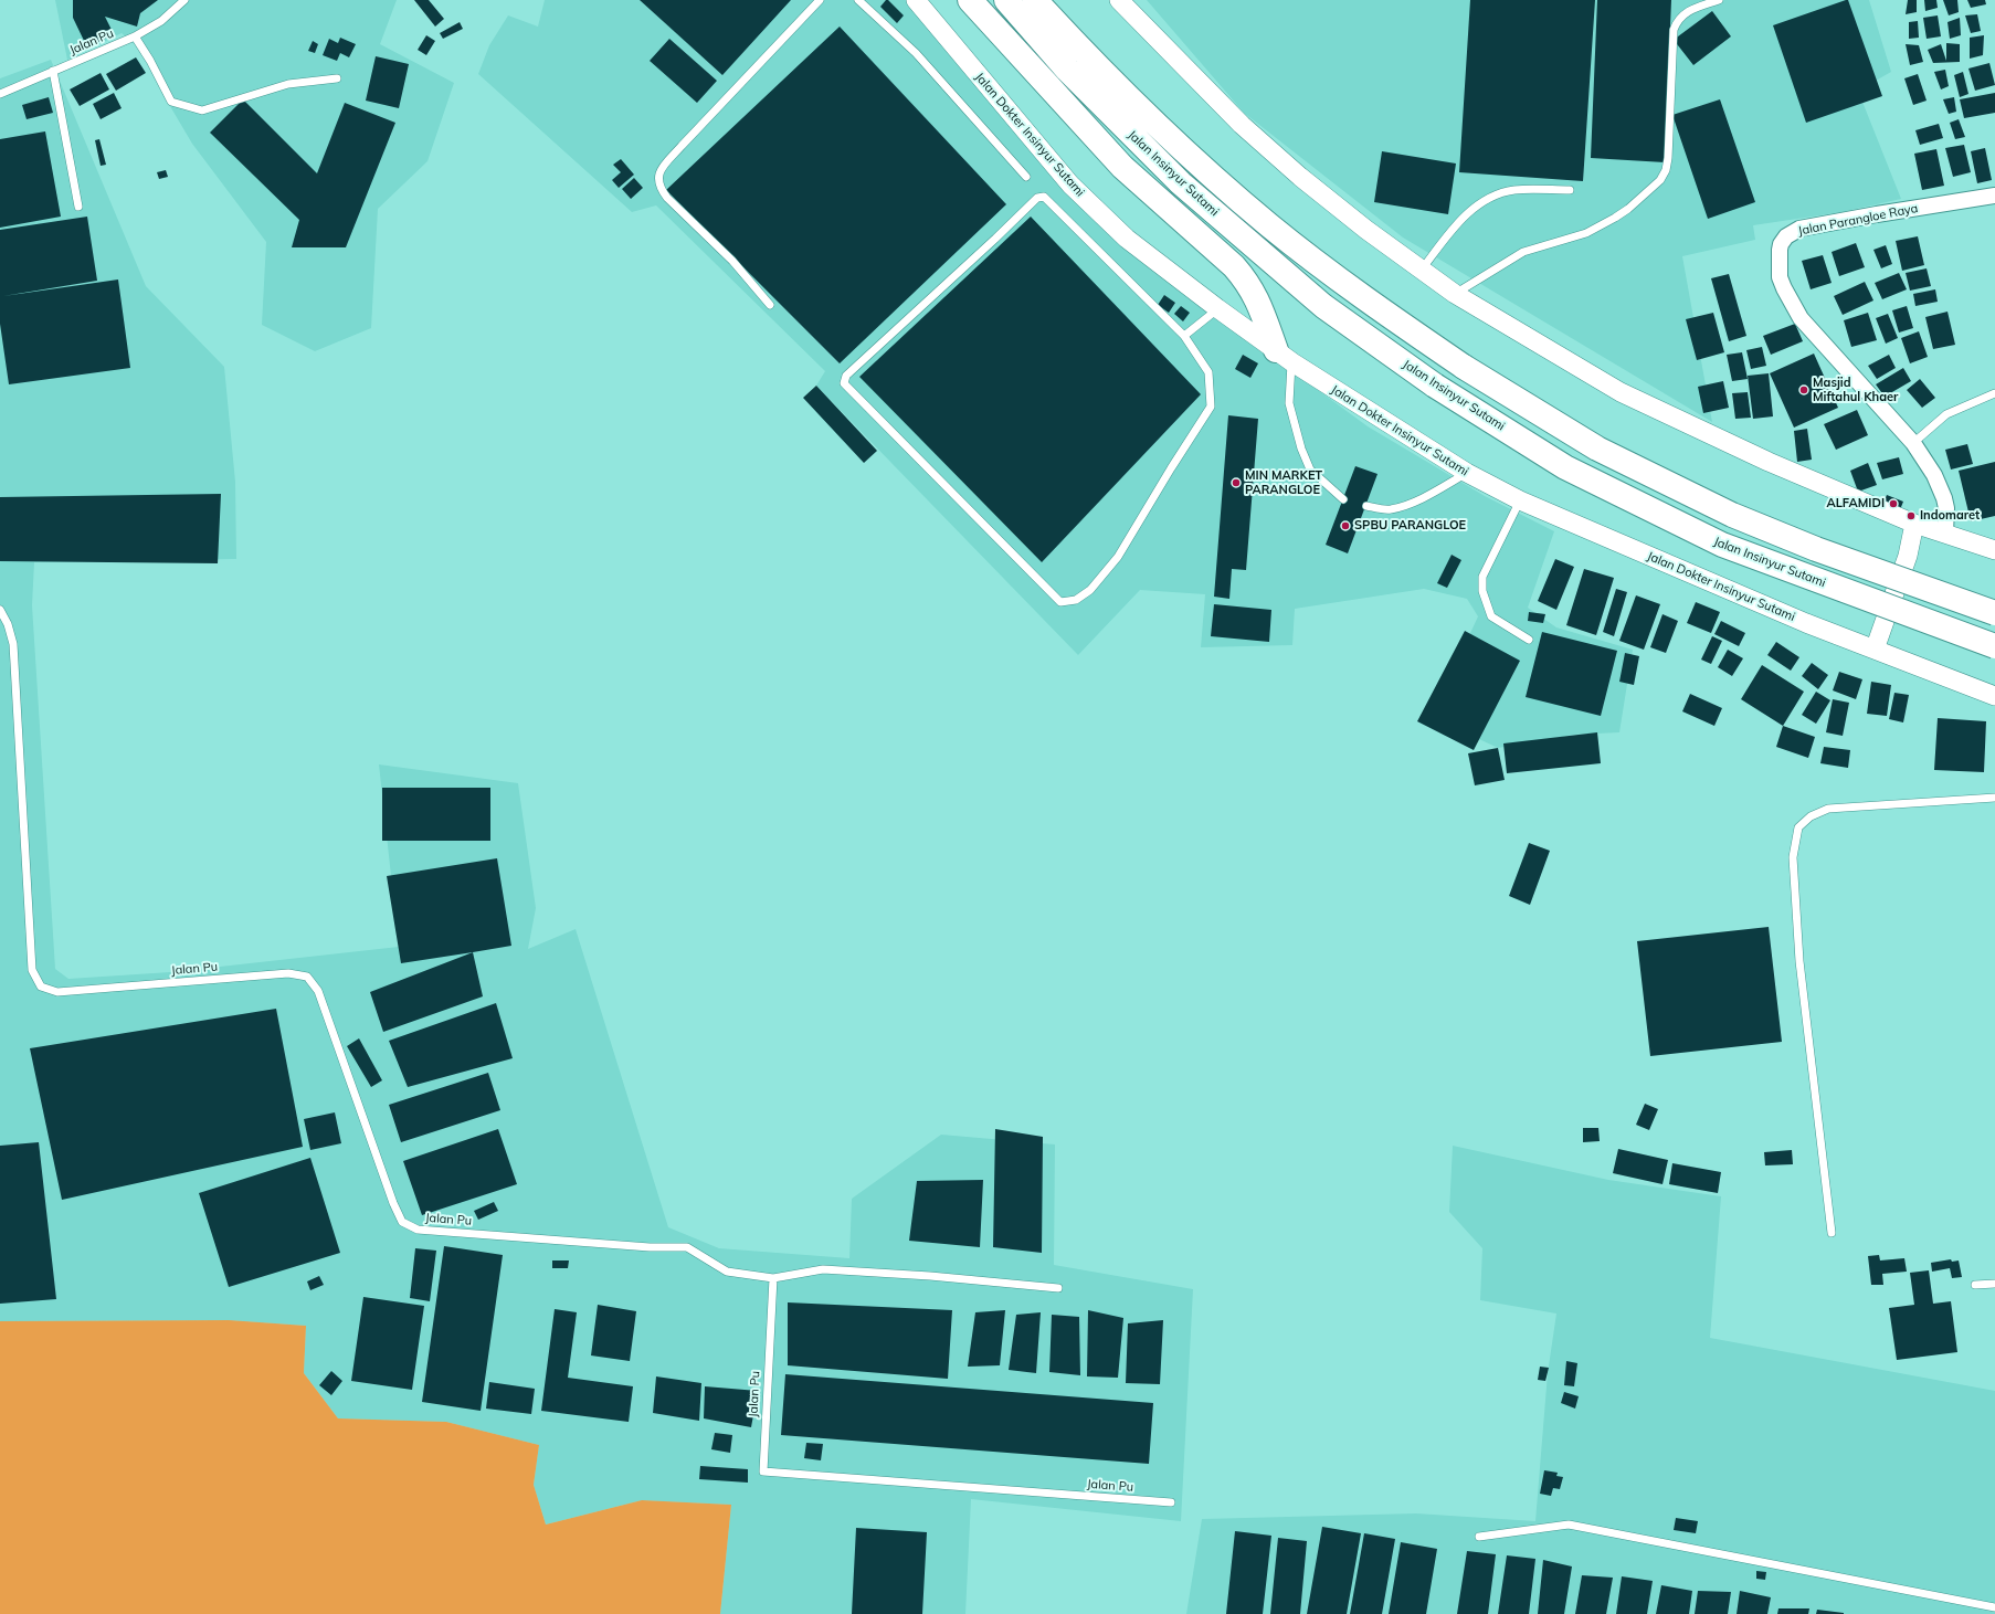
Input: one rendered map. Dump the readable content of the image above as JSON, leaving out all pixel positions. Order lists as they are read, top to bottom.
{
  "streets": {
    "highway": ["Jalan Insinyur Sutami"],
    "street": ["Jalan Dokter Insinyur Sutami", "Jalan Parangloe Raya"],
    "lane": ["Jalan Pu"]
  },
  "places": [
    "Masjid Miftahul Khaer",
    "MIN MARKET PARANGLOE",
    "ALFAMIDI",
    "Indomaret",
    "SPBU PARANGLOE"
  ]
}
